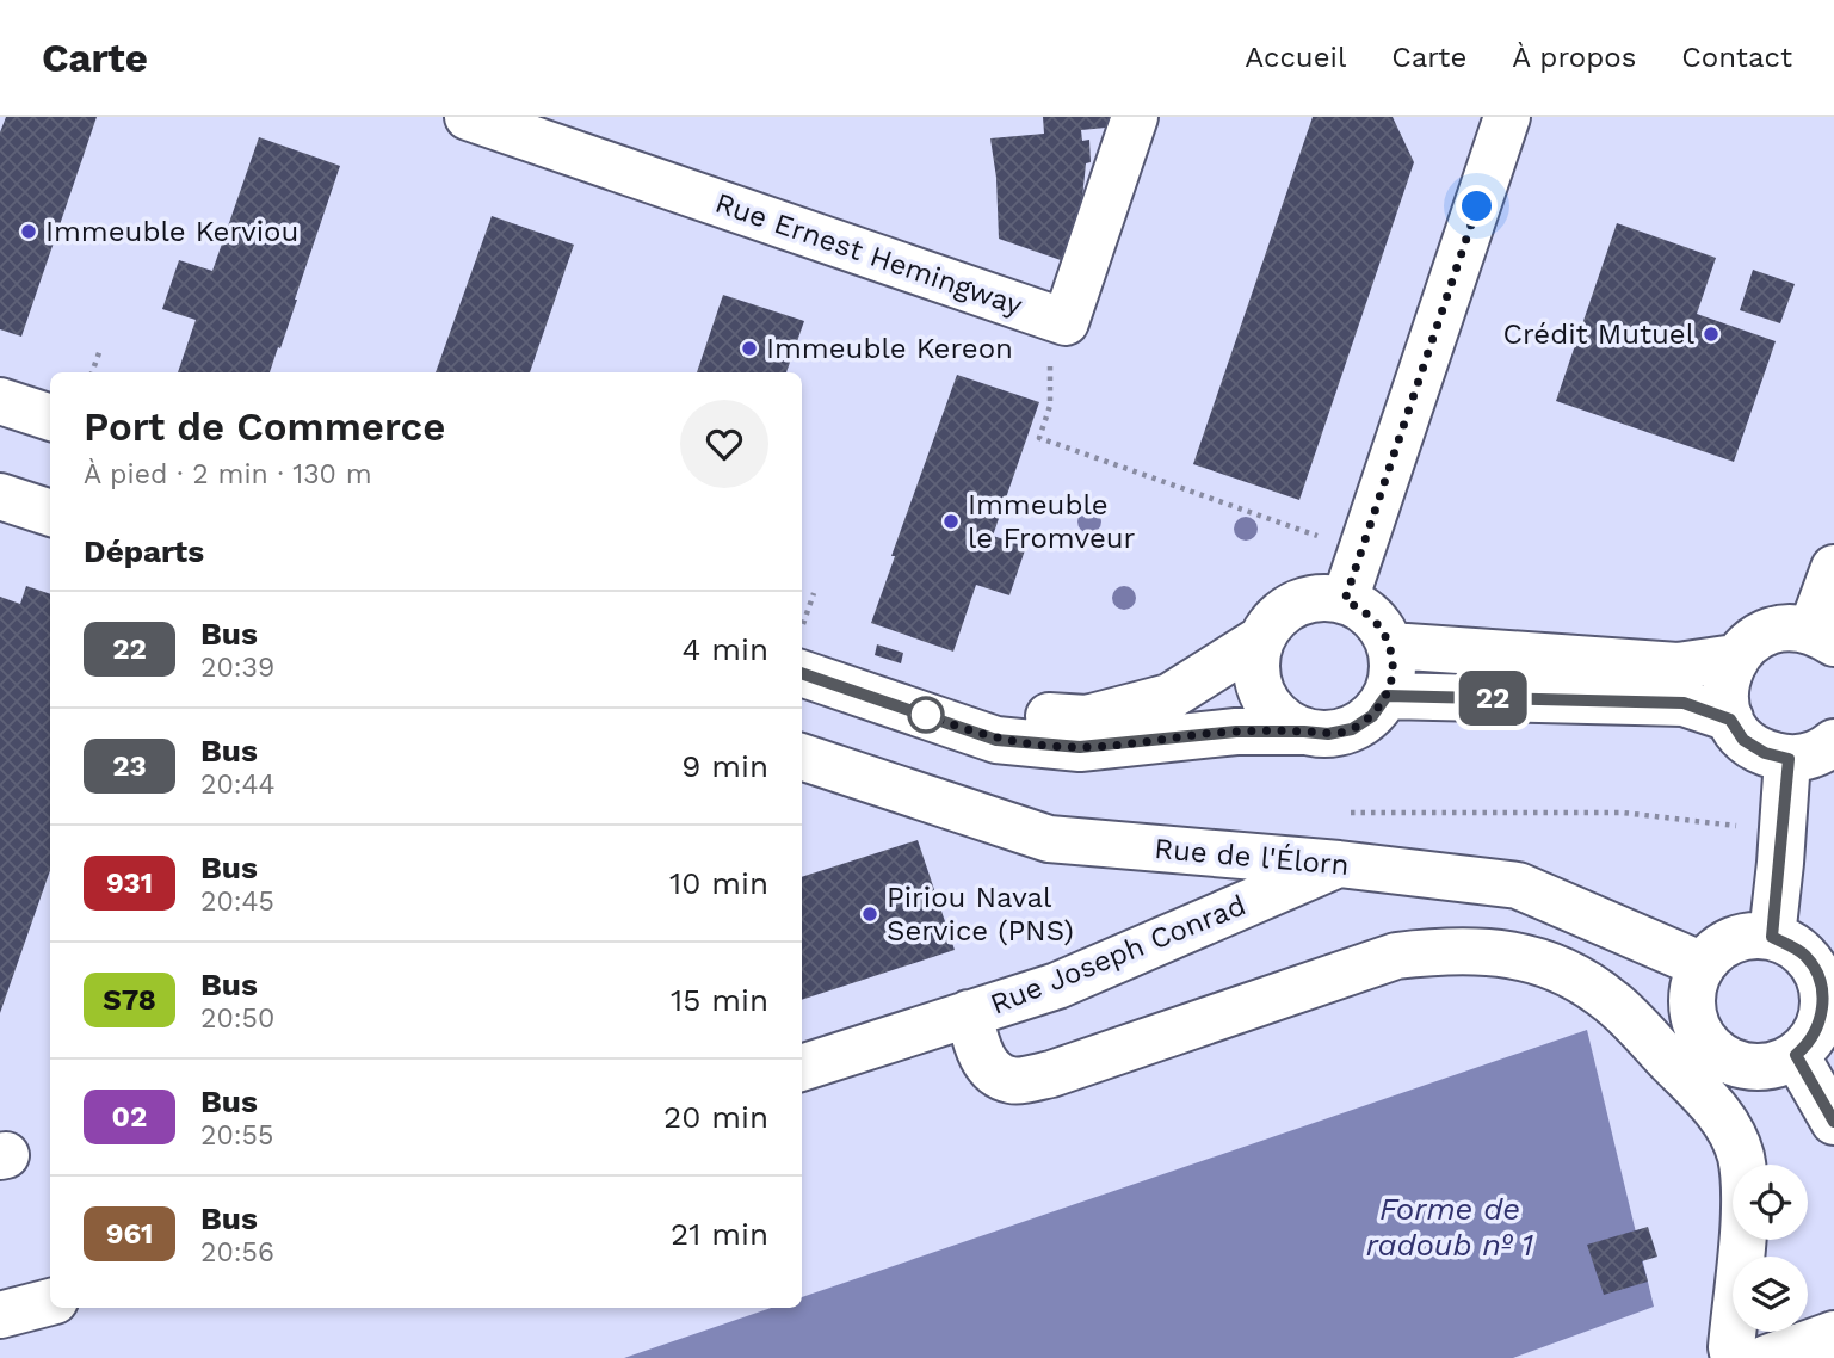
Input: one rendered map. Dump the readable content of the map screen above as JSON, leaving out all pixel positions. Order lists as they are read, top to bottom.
{
  "streets": {
    "street": ["Rue Ernest Hemingway", "Rue de l'Élorn", "Rue Joseph Conrad"]
  },
  "crossings": [
    ["Rue de l'Élorn", "Rue Joseph Conrad"]
  ],
  "water": ["Forme de radoub nº 1"],
  "places": [
    "Immeuble Kerviou",
    "Crédit Mutuel",
    "Immeuble Kereon",
    "Immeuble le Fromveur",
    "Piriou Naval Service (PNS)"
  ],
  "lines": ["bus line 22"],
  "page": {
    "header": "Carte",
    "nav": [
      "Accueil",
      "Carte",
      "À propos",
      "Contact"
    ],
    "on_map": "22",
    "heading": [
      ["Port de Commerce", "À pied · 2 min · 130 m"],
      "Départs"
    ],
    "list": [
      {
        "mark": "22",
        "name": "Bus",
        "note": "20:39",
        "value": "4 min"
      },
      {
        "mark": "23",
        "name": "Bus",
        "note": "20:44",
        "value": "9 min"
      },
      {
        "mark": "931",
        "name": "Bus",
        "note": "20:45",
        "value": "10 min"
      },
      {
        "mark": "S78",
        "name": "Bus",
        "note": "20:50",
        "value": "15 min"
      },
      {
        "mark": "02",
        "name": "Bus",
        "note": "20:55",
        "value": "20 min"
      },
      {
        "mark": "961",
        "name": "Bus",
        "note": "20:56",
        "value": "21 min"
      }
    ]
  }
}
